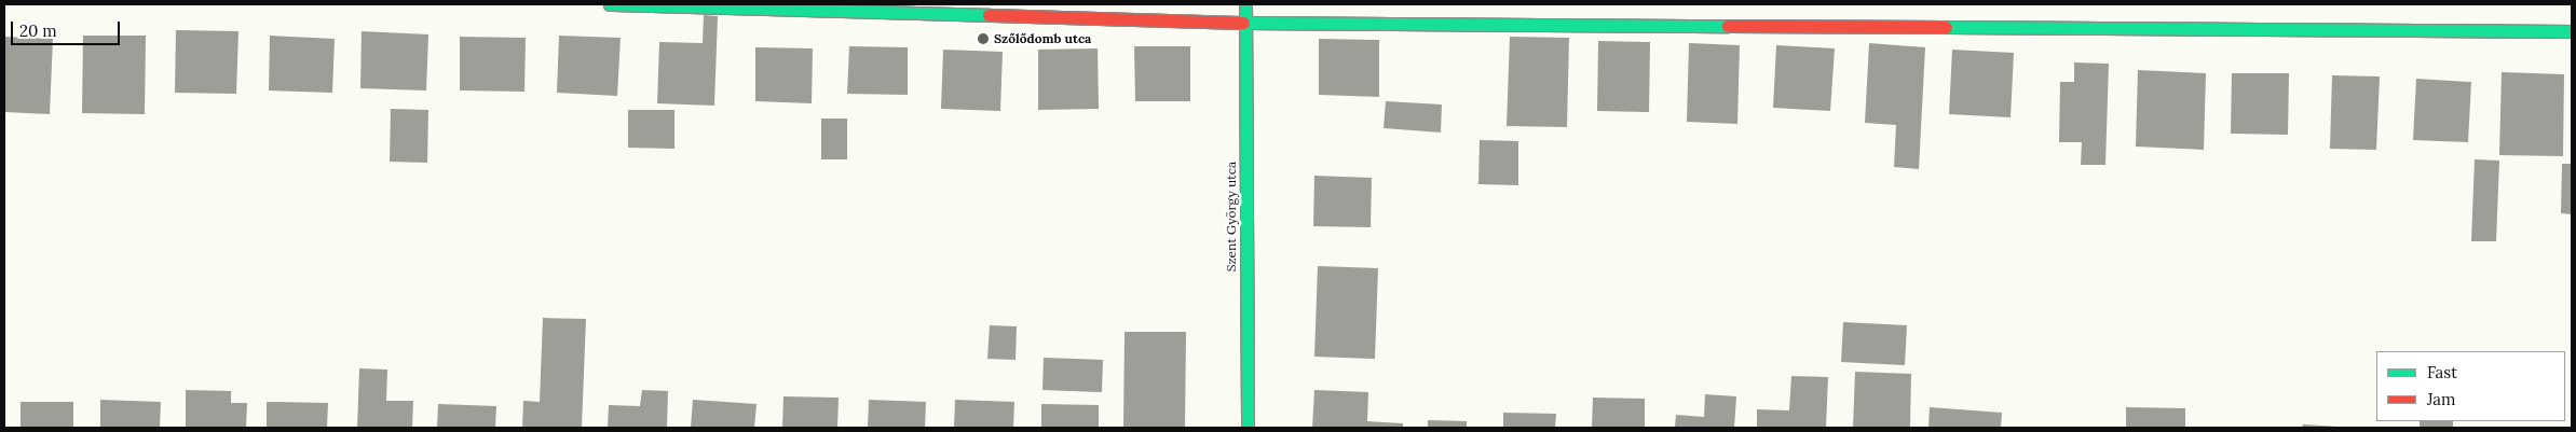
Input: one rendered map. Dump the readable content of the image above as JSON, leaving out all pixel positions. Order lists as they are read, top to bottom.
{
  "streets": {
    "street": ["Szent György utca"]
  },
  "places": ["Szőlődomb utca"],
  "legend": ["Fast", "Jam"],
  "scale_bar": "20 m"
}
